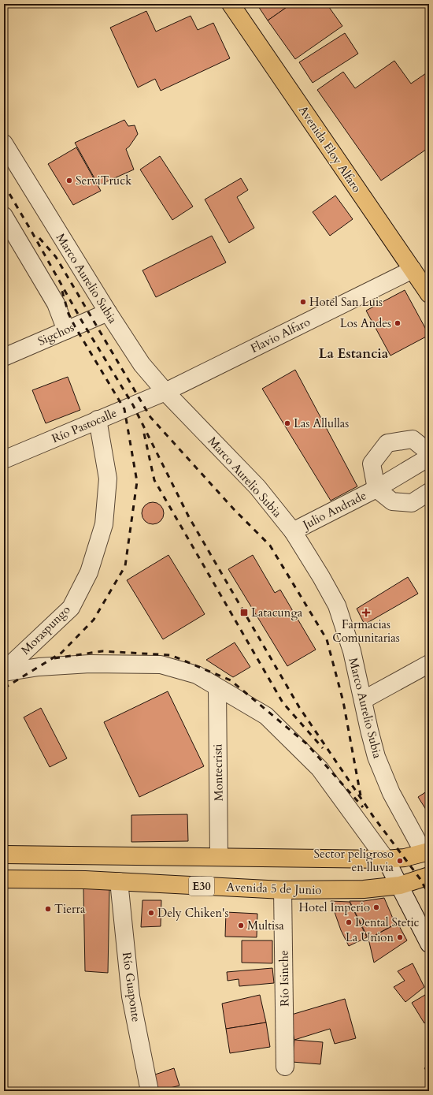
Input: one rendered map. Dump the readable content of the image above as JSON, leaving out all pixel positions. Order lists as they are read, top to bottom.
{
  "streets": {
    "main road": ["Avenida Eloy Alfaro", "E30", "Avenida 5 de Junio"],
    "street": [
      "Marco Aurelio Subia",
      "Sigchos",
      "Flavio Alfaro",
      "Río Pastocalle",
      "Julio Andrade",
      "Moraspungo",
      "Montecristi",
      "Río Isinche",
      "Río Guaponte"
    ]
  },
  "crossings": [
    ["Avenida Eloy Alfaro", "Flavio Alfaro"],
    ["Marco Aurelio Subia", "Sigchos"],
    ["Marco Aurelio Subia", "Flavio Alfaro"],
    ["Marco Aurelio Subia", "Río Pastocalle"],
    ["Marco Aurelio Subia", "Julio Andrade"],
    ["Flavio Alfaro", "Río Pastocalle"],
    ["Río Pastocalle", "Moraspungo"],
    ["Avenida 5 de Junio", "Río Isinche"],
    ["Avenida 5 de Junio", "Río Guaponte"]
  ],
  "districts": ["La Estancia"],
  "places": {
    "other": [
      "ServiTruck",
      "Hotel San Luis",
      "Los Andes",
      "Las Allullas",
      "Sector peligroso en lluvia",
      "Hotel Imperio",
      "Tierra",
      "Dely Chiken's",
      "Dental Stetic",
      "Multisa",
      "La Union"
    ],
    "transit": ["Latacunga"],
    "health": ["Farmacias Comunitarias"]
  }
}
